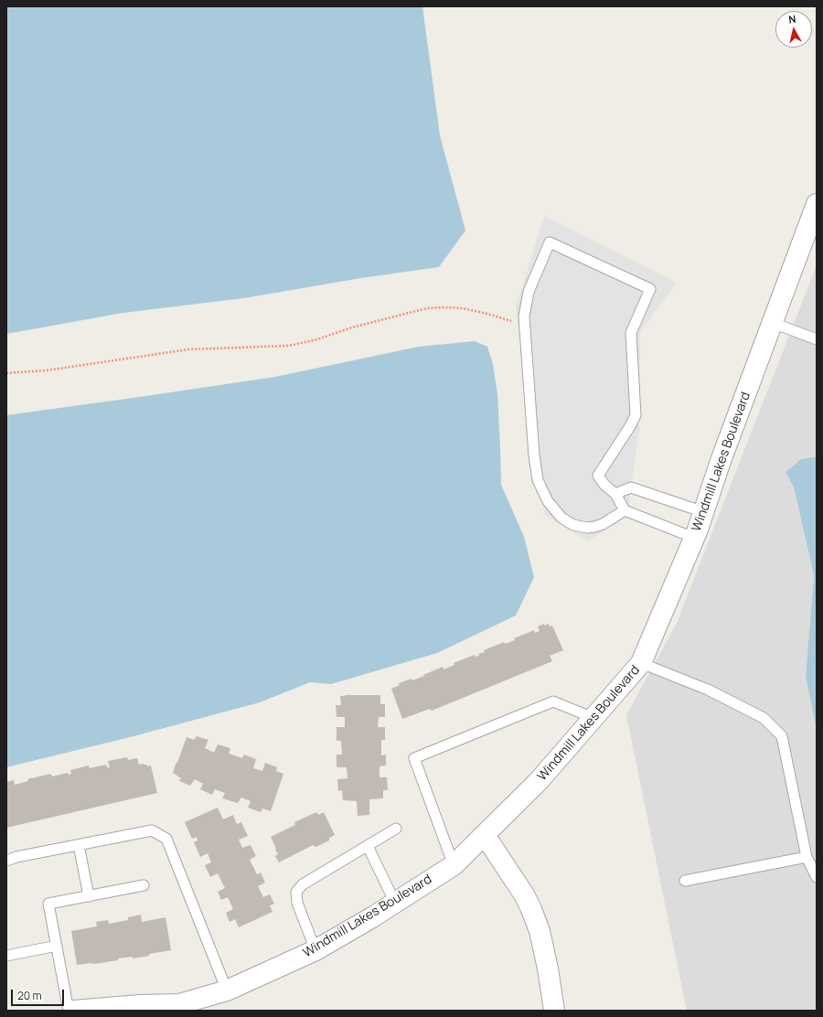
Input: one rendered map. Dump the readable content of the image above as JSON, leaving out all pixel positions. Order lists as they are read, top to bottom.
{
  "streets": {
    "street": ["Windmill Lakes Boulevard"]
  },
  "scale_bar": "20 m",
  "north": "top"
}
